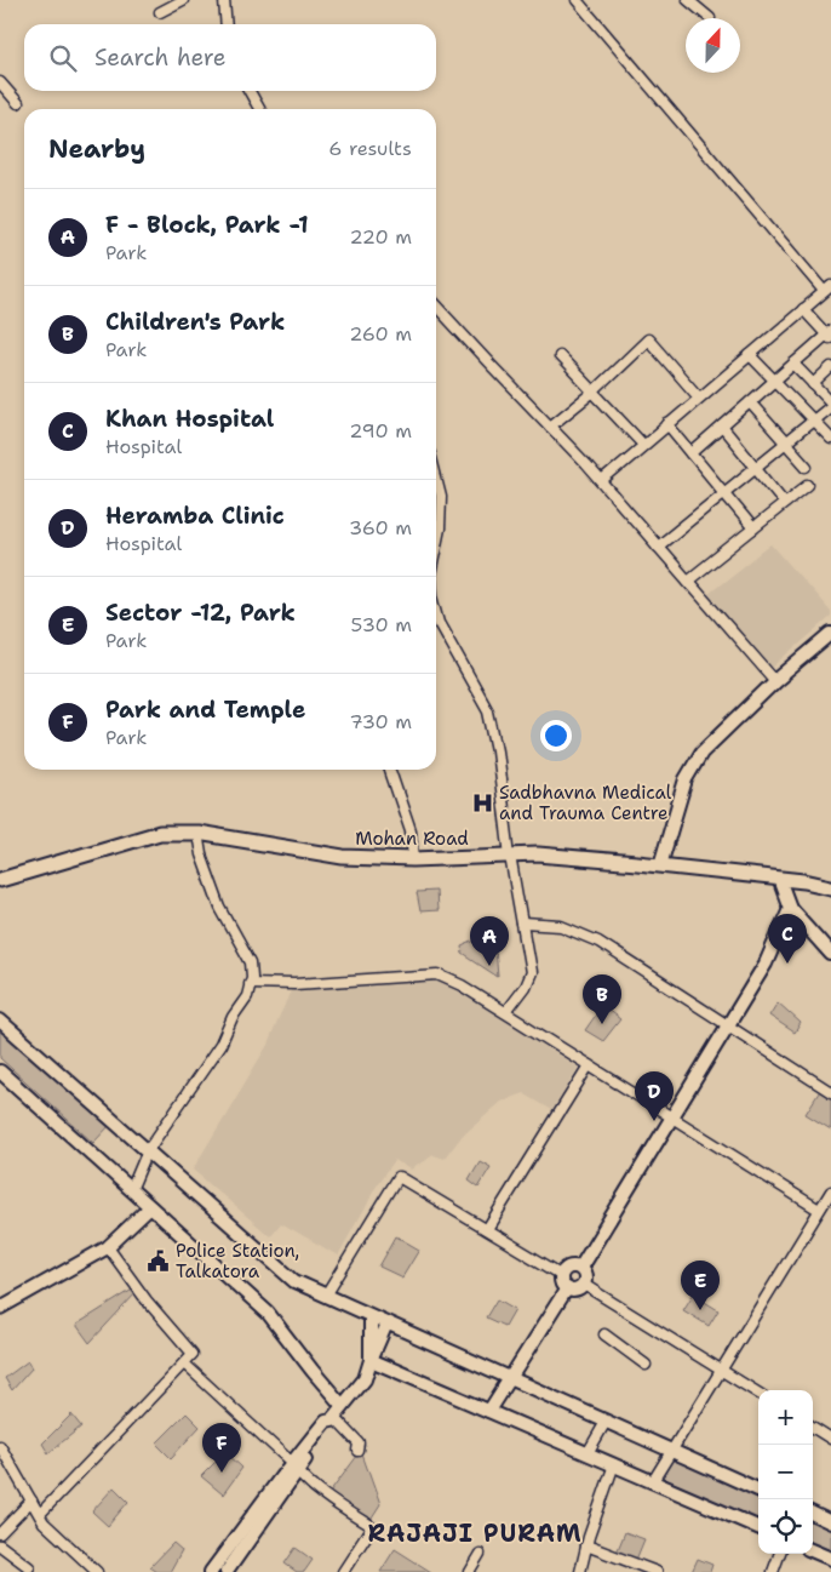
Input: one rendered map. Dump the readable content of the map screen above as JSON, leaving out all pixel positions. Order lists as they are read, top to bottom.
{
  "streets": {
    "main road": ["Mohan Road"]
  },
  "districts": ["RAJAJI PURAM"],
  "places": {
    "hospital": ["Sadbhavna Medical and Trauma Centre"],
    "public building": ["Police Station, Talkatora"]
  },
  "north": "top",
  "page": {
    "search": "Search here",
    "heading": ["Nearby", "6 results"],
    "list": [
      {
        "mark": "A",
        "name": "F - Block, Park -1",
        "note": "Park",
        "value": "220 m"
      },
      {
        "mark": "B",
        "name": "Children's Park",
        "note": "Park",
        "value": "260 m"
      },
      {
        "mark": "C",
        "name": "Khan Hospital",
        "note": "Hospital",
        "value": "290 m"
      },
      {
        "mark": "D",
        "name": "Heramba Clinic",
        "note": "Hospital",
        "value": "360 m"
      },
      {
        "mark": "E",
        "name": "Sector -12, Park",
        "note": "Park",
        "value": "530 m"
      },
      {
        "mark": "F",
        "name": "Park and Temple",
        "note": "Park",
        "value": "730 m"
      }
    ],
    "pins": [
      "C",
      "A",
      "B",
      "D",
      "E",
      "F"
    ],
    "map_buttons": ["+", "−"]
  }
}
